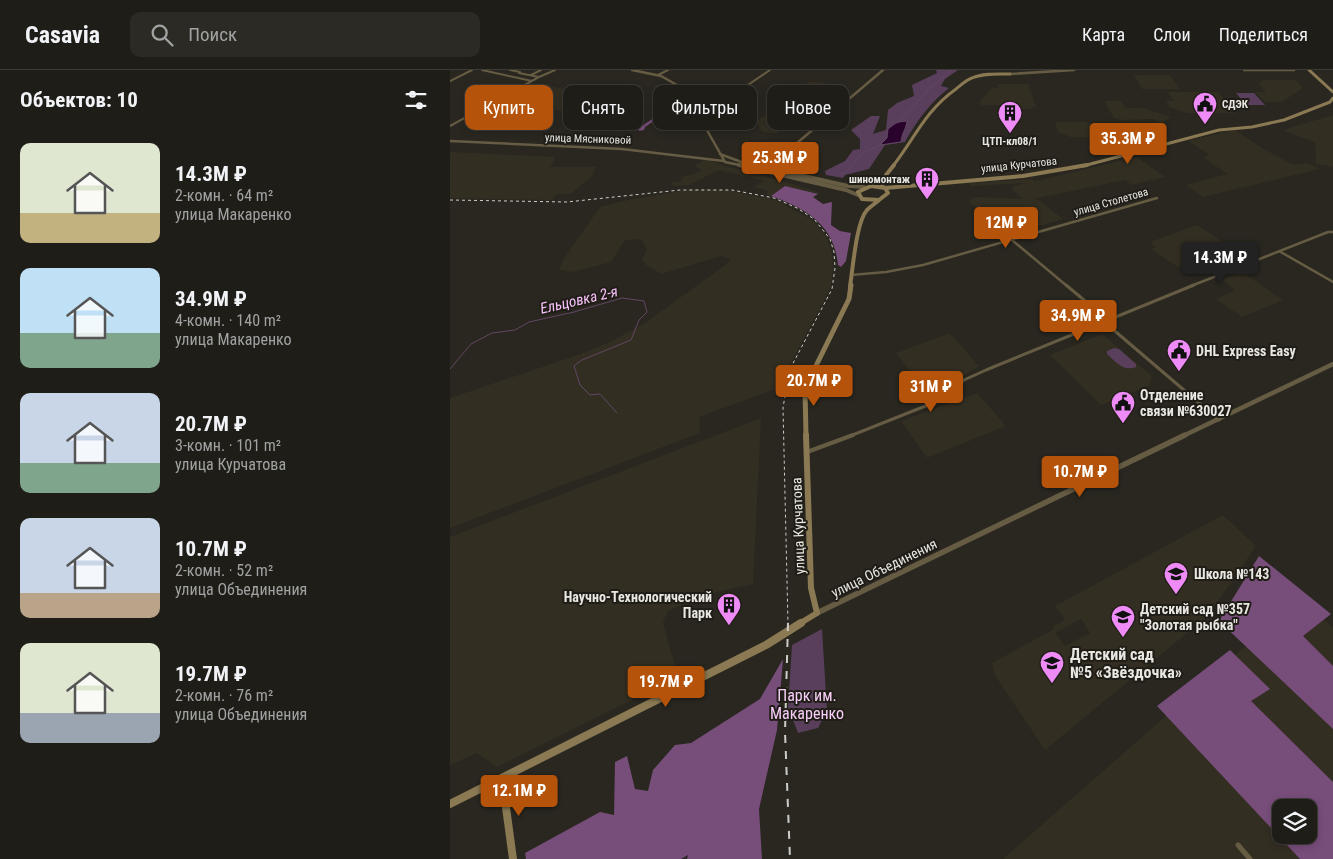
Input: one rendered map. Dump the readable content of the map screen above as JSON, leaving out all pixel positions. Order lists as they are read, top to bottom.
{
  "streets": {
    "main road": ["улица Курчатова", "улица Объединения"],
    "street": ["улица Мясниковой", "улица Столетова"]
  },
  "crossings": [
    ["улица Курчатова", "улица Столетова"],
    ["улица Курчатова", "улица Объединения"]
  ],
  "water": ["Ельцовка 2-я"],
  "parks": ["Парк им. Макаренко"],
  "places": {
    "public building": ["СДЭК", "DHL Express Easy", "Отделение связи №630027"],
    "building": ["ЦТП-кл08/1", "шиномонтаж", "Научно-Технологический Парк"],
    "school or university": ["Школа №143", "Детский сад №357 \"Золотая рыбка\"", "Детский сад №5 «Звёздочка»"]
  },
  "page": {
    "header": "Casavia",
    "search": "Поиск",
    "nav": ["Карта", "Слои", "Поделиться"],
    "heading": "Объектов: 10",
    "chip": [
      "Купить",
      "Снять",
      "Фильтры",
      "Новое"
    ],
    "price": [
      "35.3M ₽",
      "25.3M ₽",
      "12M ₽",
      "14.3M ₽",
      "34.9M ₽",
      "20.7M ₽",
      "31M ₽",
      "10.7M ₽",
      "19.7M ₽",
      "12.1M ₽"
    ],
    "list": [
      {
        "name": "14.3M ₽",
        "note": "2-комн. · 64 m² · улица Макаренко"
      },
      {
        "name": "34.9M ₽",
        "note": "4-комн. · 140 m² · улица Макаренко"
      },
      {
        "name": "20.7M ₽",
        "note": "3-комн. · 101 m² · улица Курчатова"
      },
      {
        "name": "10.7M ₽",
        "note": "2-комн. · 52 m² · улица Объединения"
      },
      {
        "name": "19.7M ₽",
        "note": "2-комн. · 76 m² · улица Объединения"
      }
    ]
  }
}
